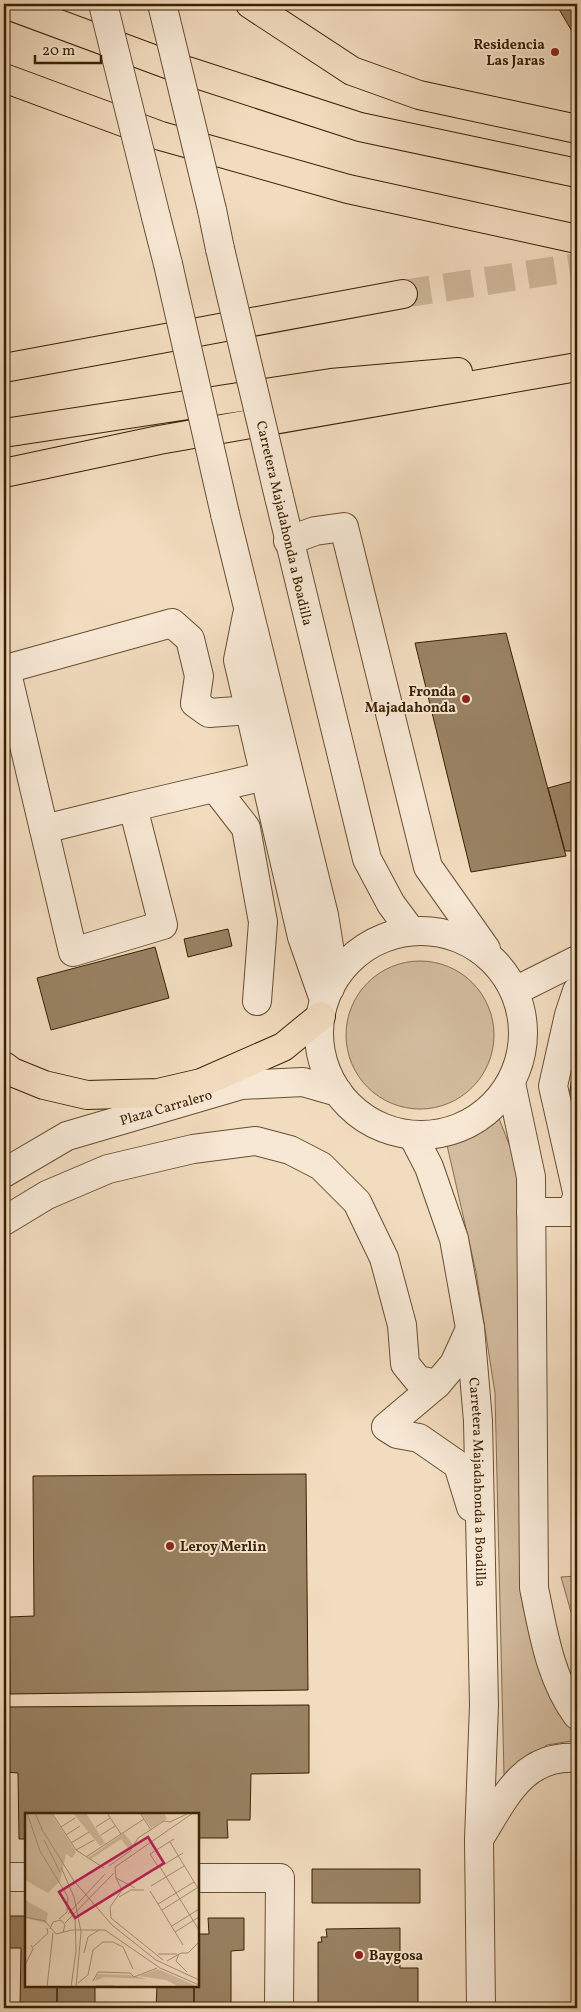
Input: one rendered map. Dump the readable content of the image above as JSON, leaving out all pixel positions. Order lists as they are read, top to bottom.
{
  "streets": {
    "street": ["Carretera Majadahonda a Boadilla", "Plaza Carralero"]
  },
  "places": [
    "Residencia Las Jaras",
    "Fronda Majadahonda",
    "Leroy Merlin",
    "Baygosa"
  ],
  "scale_bar": "20 m"
}
